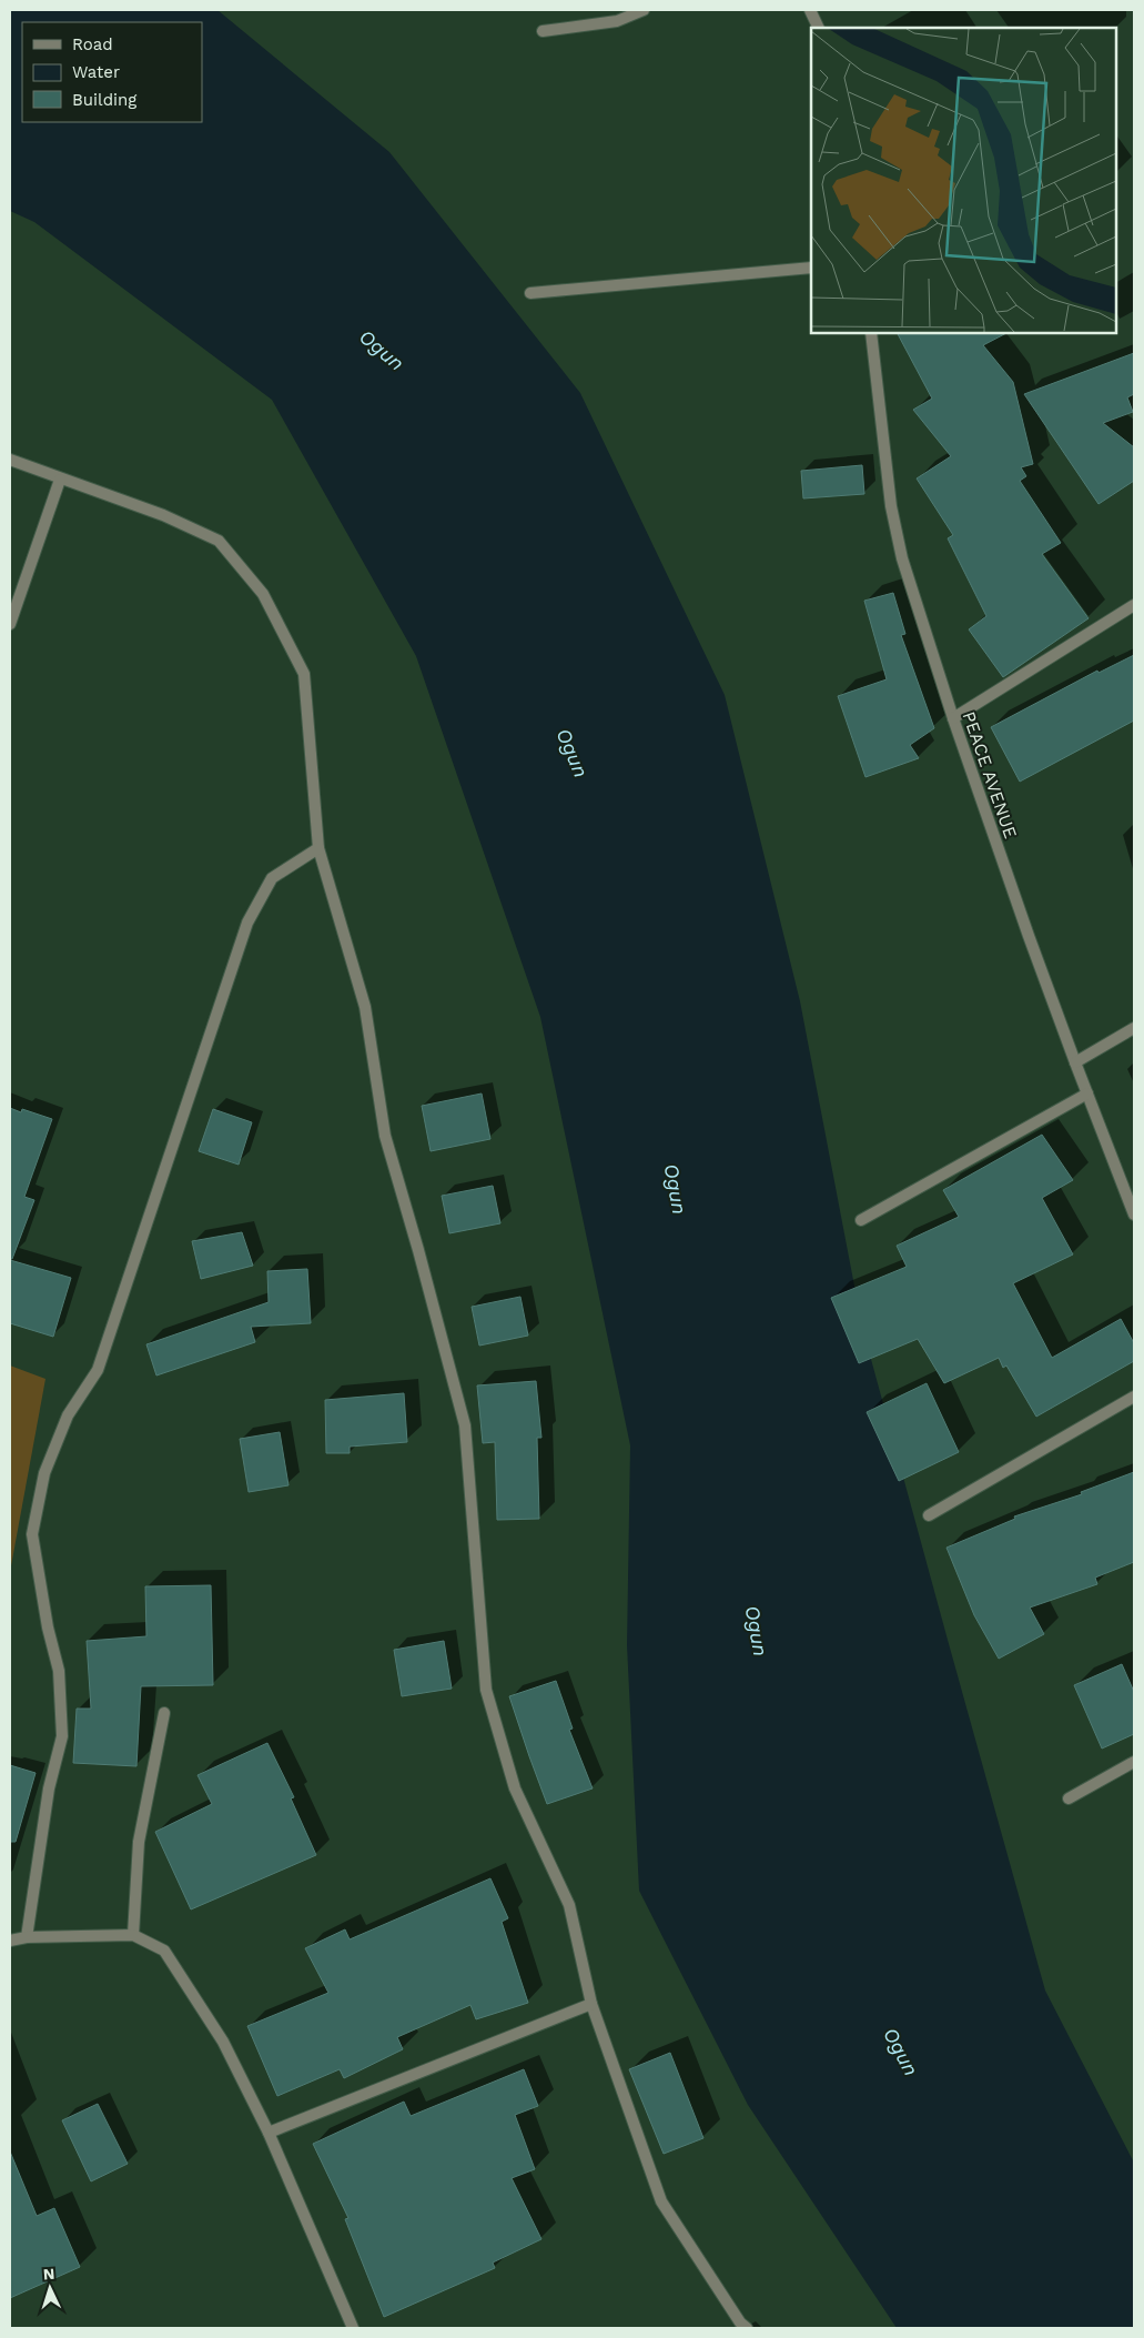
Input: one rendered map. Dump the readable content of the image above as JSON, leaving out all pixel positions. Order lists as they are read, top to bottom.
{
  "streets": {
    "street": ["PEACE AVENUE"]
  },
  "water": ["Ogun"],
  "legend": ["Road", "Water", "Building"],
  "north": "top"
}
